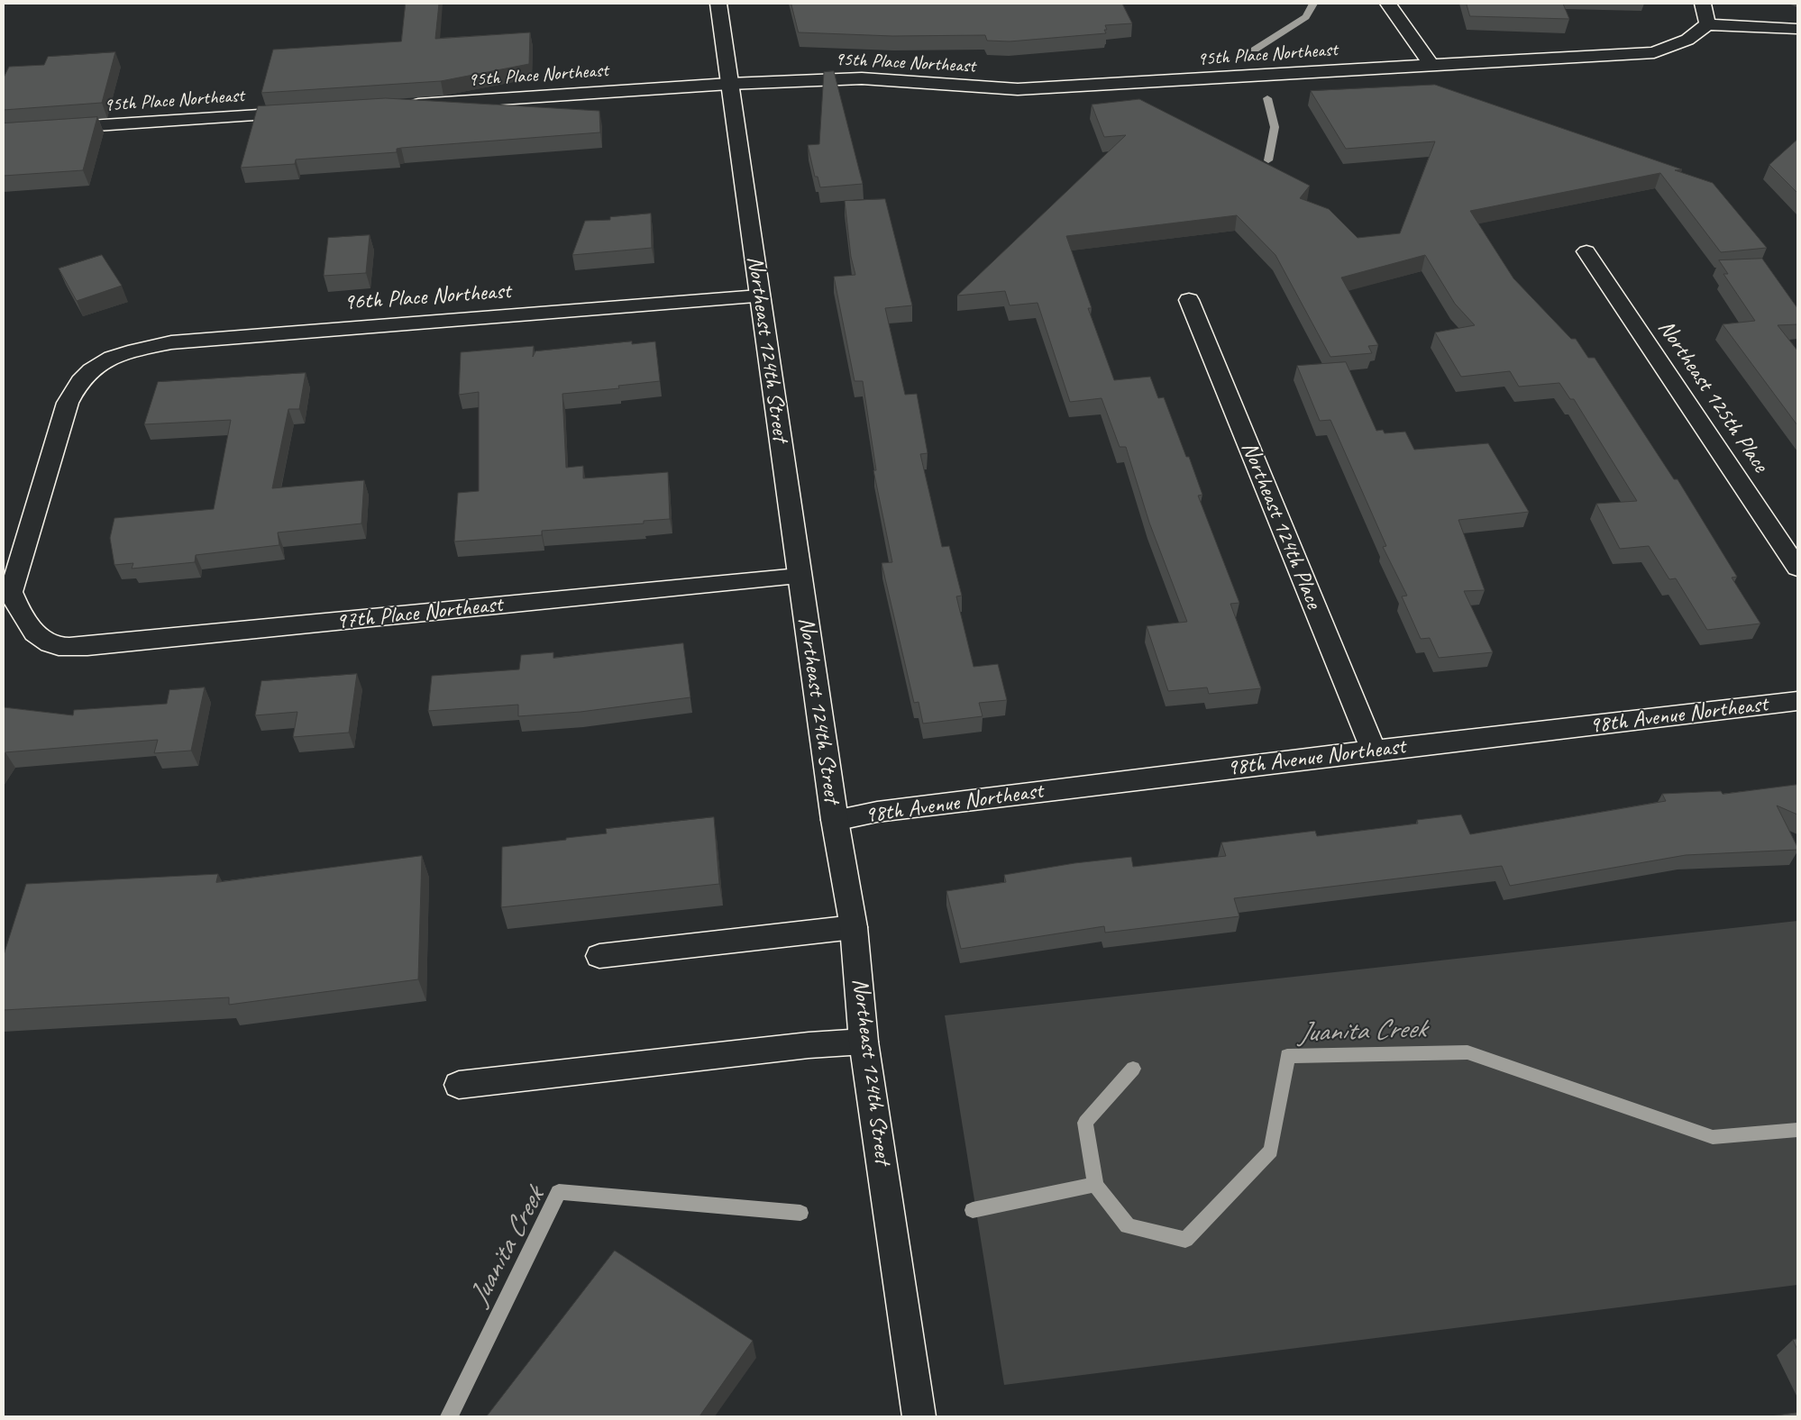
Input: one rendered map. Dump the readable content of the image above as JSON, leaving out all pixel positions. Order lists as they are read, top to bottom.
{
  "streets": {
    "street": [
      "95th Place Northeast",
      "96th Place Northeast",
      "Northeast 124th Street",
      "Northeast 125th Place",
      "Northeast 124th Place",
      "97th Place Northeast",
      "98th Avenue Northeast"
    ]
  },
  "crossings": [
    ["95th Place Northeast", "Northeast 124th Street"],
    ["96th Place Northeast", "Northeast 124th Street"],
    ["96th Place Northeast", "97th Place Northeast"],
    ["Northeast 124th Street", "97th Place Northeast"],
    ["Northeast 124th Street", "98th Avenue Northeast"],
    ["Northeast 124th Place", "98th Avenue Northeast"]
  ],
  "water": ["Juanita Creek"]
}
